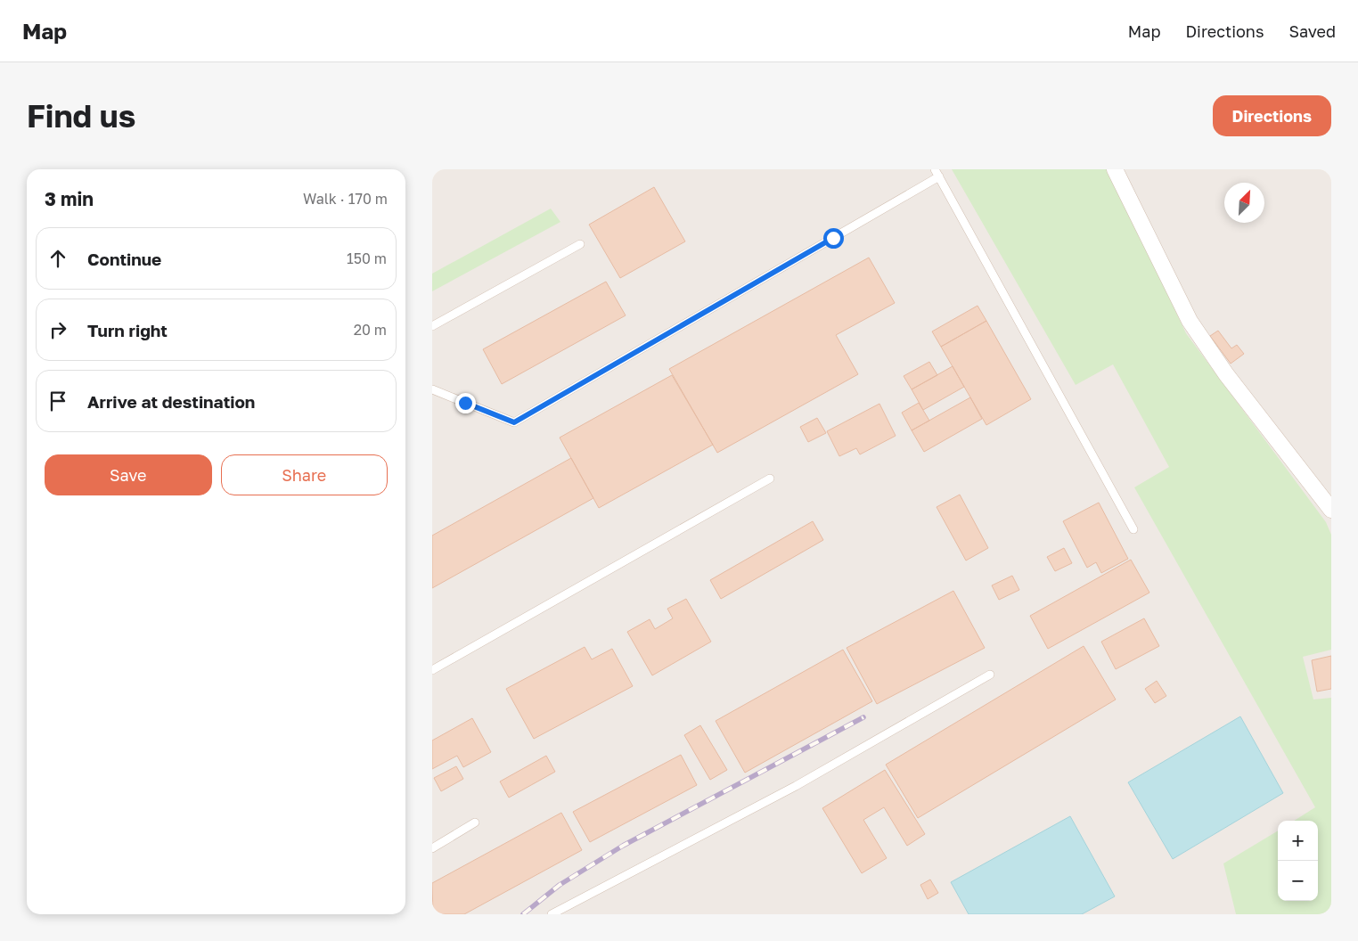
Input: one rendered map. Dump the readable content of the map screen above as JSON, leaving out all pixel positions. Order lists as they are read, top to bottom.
{
  "north": "top right",
  "page": {
    "header": "Map",
    "nav": ["Map", "Directions", "Saved"],
    "buttons": [
      "Directions",
      ["Save", "Share"]
    ],
    "title": "Find us",
    "heading": ["3 min", "Walk · 170 m"],
    "list": [
      ["Continue", "150 m"],
      ["Turn right", "20 m"],
      "Arrive at destination"
    ],
    "map_buttons": ["+", "−"]
  }
}
